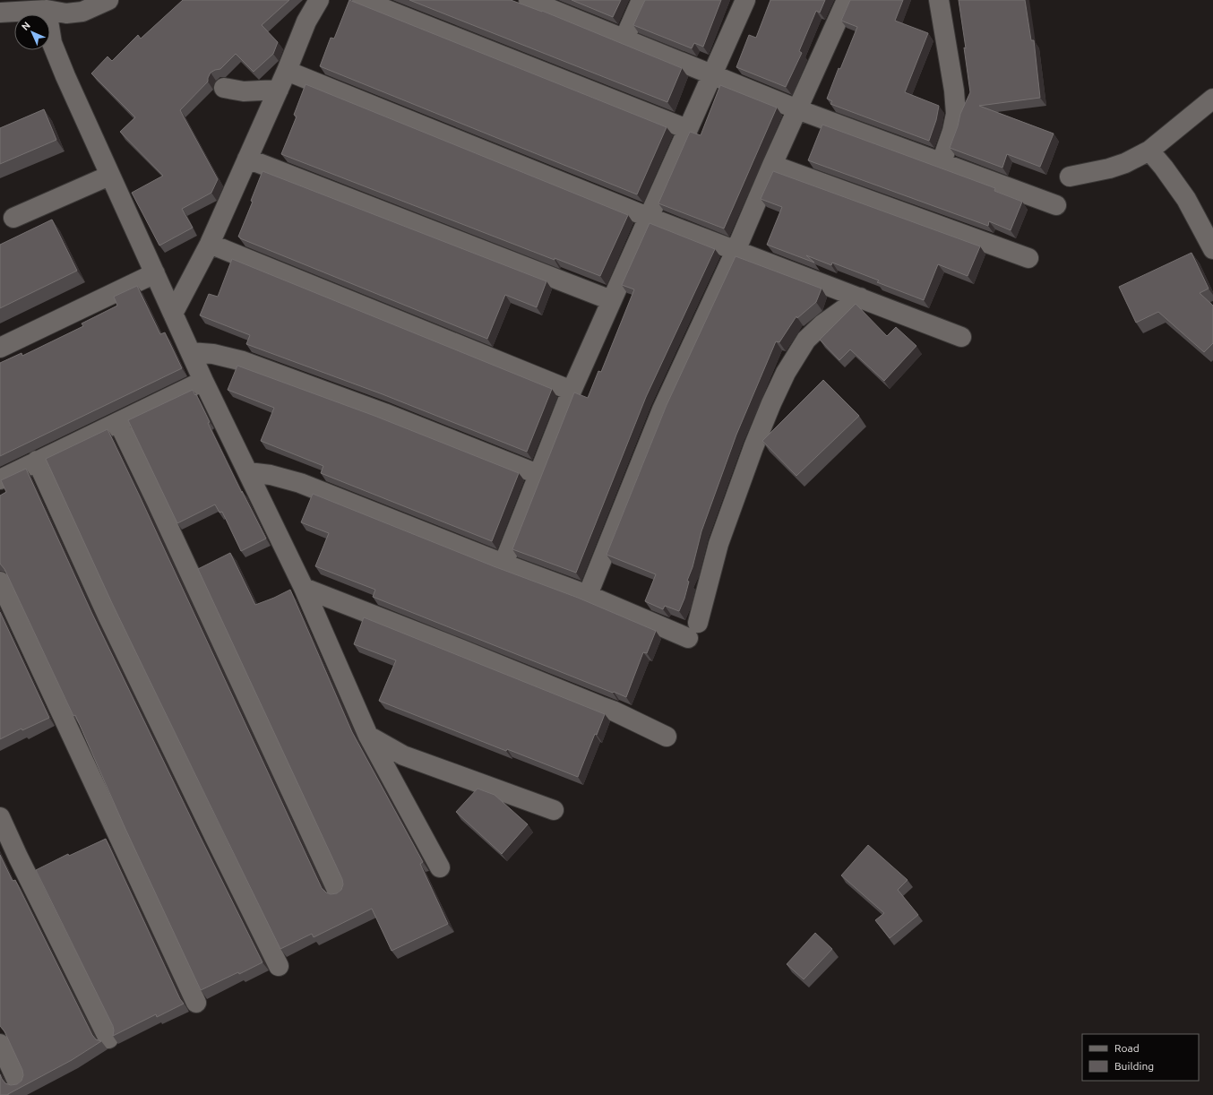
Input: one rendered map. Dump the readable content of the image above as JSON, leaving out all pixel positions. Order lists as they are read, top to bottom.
{
  "legend": ["Road", "Building"],
  "north": "top left"
}
